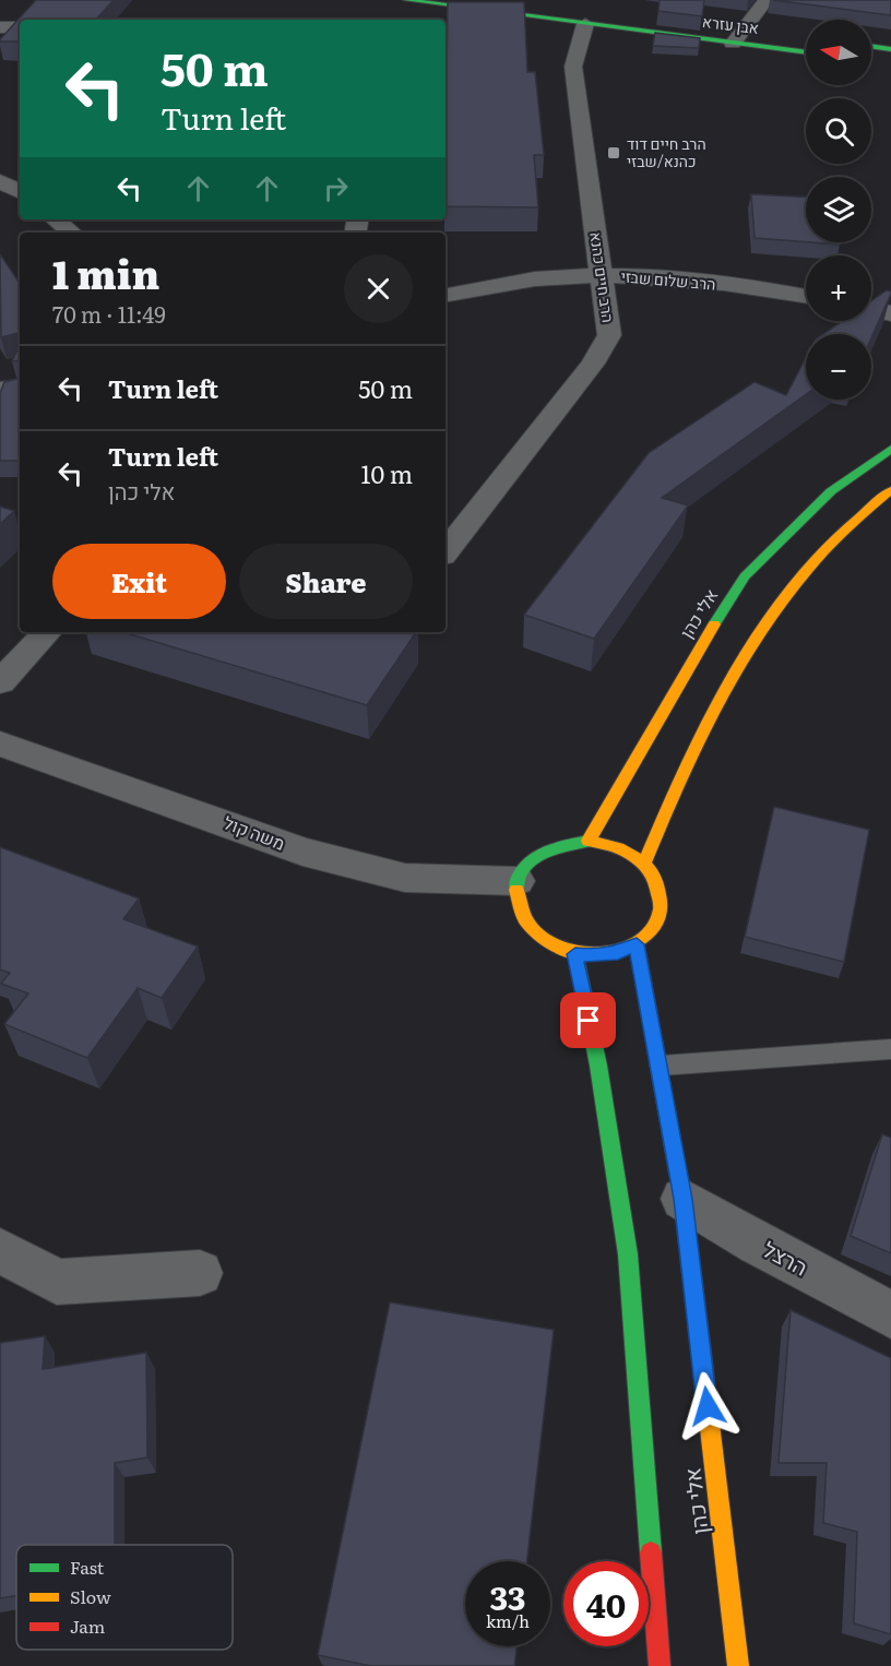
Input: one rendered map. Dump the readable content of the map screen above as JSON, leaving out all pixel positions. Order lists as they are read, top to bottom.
{
  "streets": {
    "street": [
      "אבן עזרא",
      "הרב חיים כהנא",
      "הרב שלום שבזי",
      "אלי כהן",
      "משה קול",
      "הרצל"
    ]
  },
  "crossings": [
    ["אבן עזרא", "הרב חיים כהנא"],
    ["הרב חיים כהנא", "הרב שלום שבזי"],
    ["אלי כהן", "משה קול"],
    ["אלי כהן", "הרצל"]
  ],
  "places": {
    "transit": ["הרב חיים דוד כהנא/שבזי"]
  },
  "legend": ["Fast", "Slow", "Jam"],
  "north": "left",
  "page": {
    "map_buttons": ["+", "−"],
    "turn": ["50 m", "Turn left"],
    "heading": ["1 min", "70 m · 11:49"],
    "list": [
      {
        "name": "Turn left",
        "value": "50 m"
      },
      {
        "name": "Turn left",
        "note": "אלי כהן",
        "value": "10 m"
      }
    ],
    "buttons": ["Exit", "Share"],
    "speed": "33 km/h",
    "limit": "40"
  }
}
